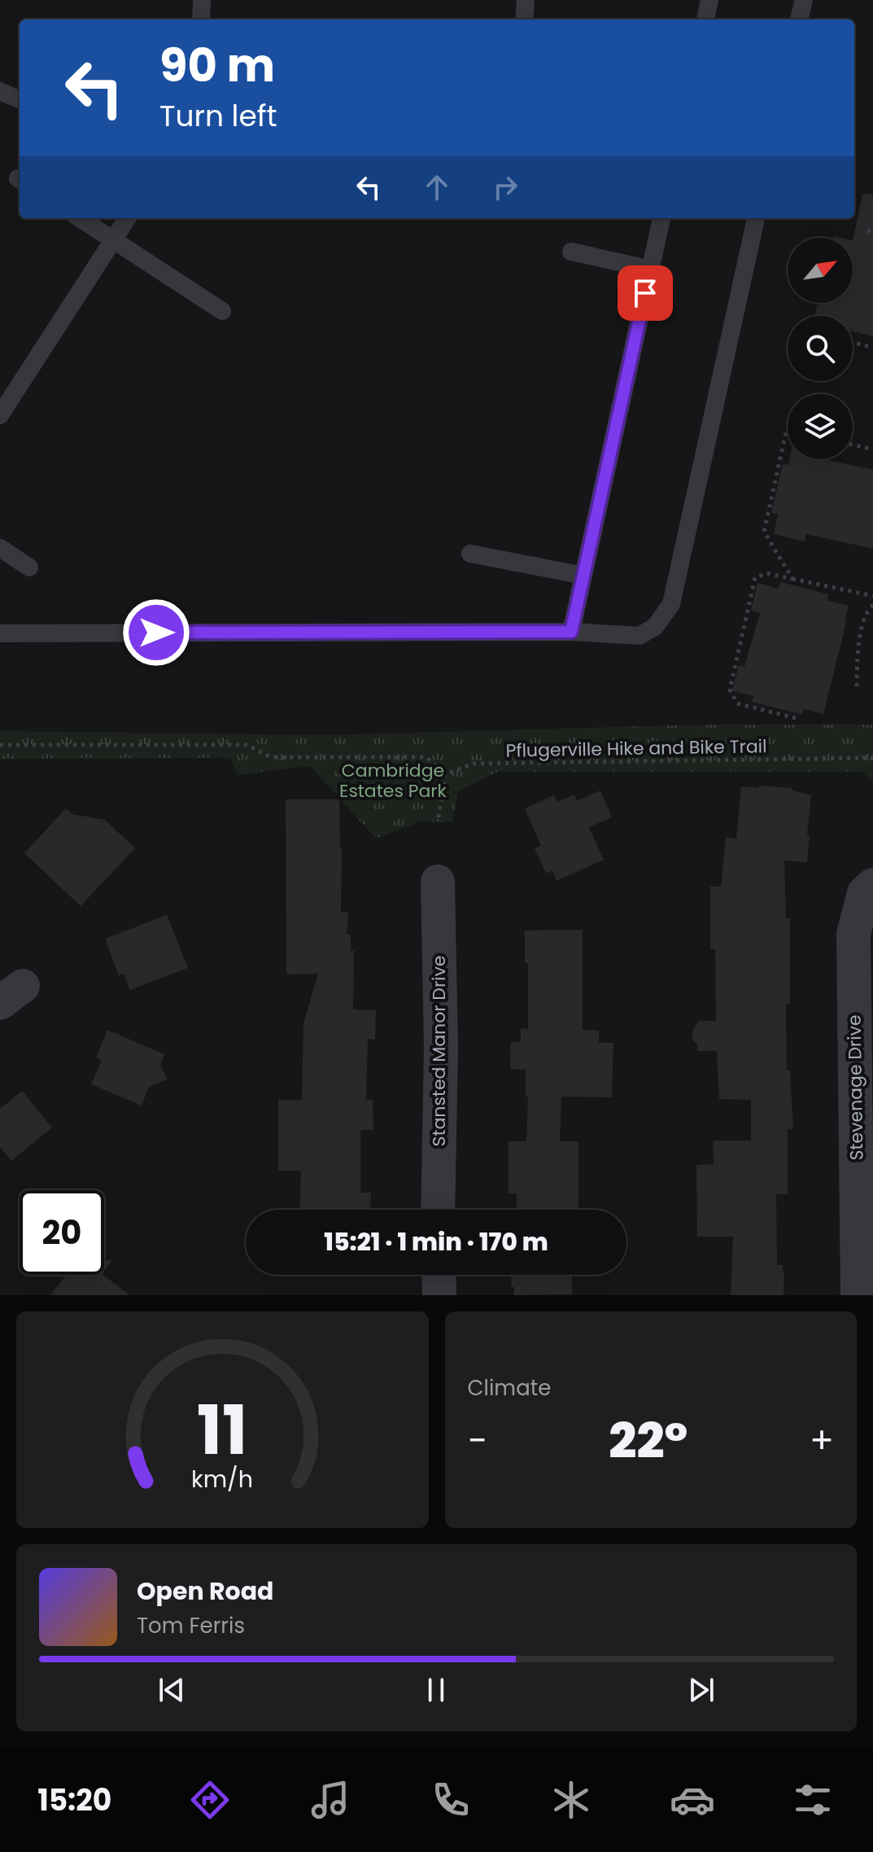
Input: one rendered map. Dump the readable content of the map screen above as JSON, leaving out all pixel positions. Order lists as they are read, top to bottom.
{
  "streets": {
    "street": ["Stansted Manor Drive", "Stevenage Drive"],
    "path": ["Pflugerville Hike and Bike Trail"]
  },
  "parks": ["Cambridge Estates Park"],
  "north": "top right",
  "page": {
    "turn": ["90 m", "Turn left"],
    "limit": "20",
    "trip": "15:21 · 1 min · 170 m",
    "tile": "Climate",
    "heat": ["−", "22°", "+"],
    "song": ["Open Road", "Tom Ferris"],
    "tabs": "15:20",
    "gauge": ["11", "km/h"]
  }
}
